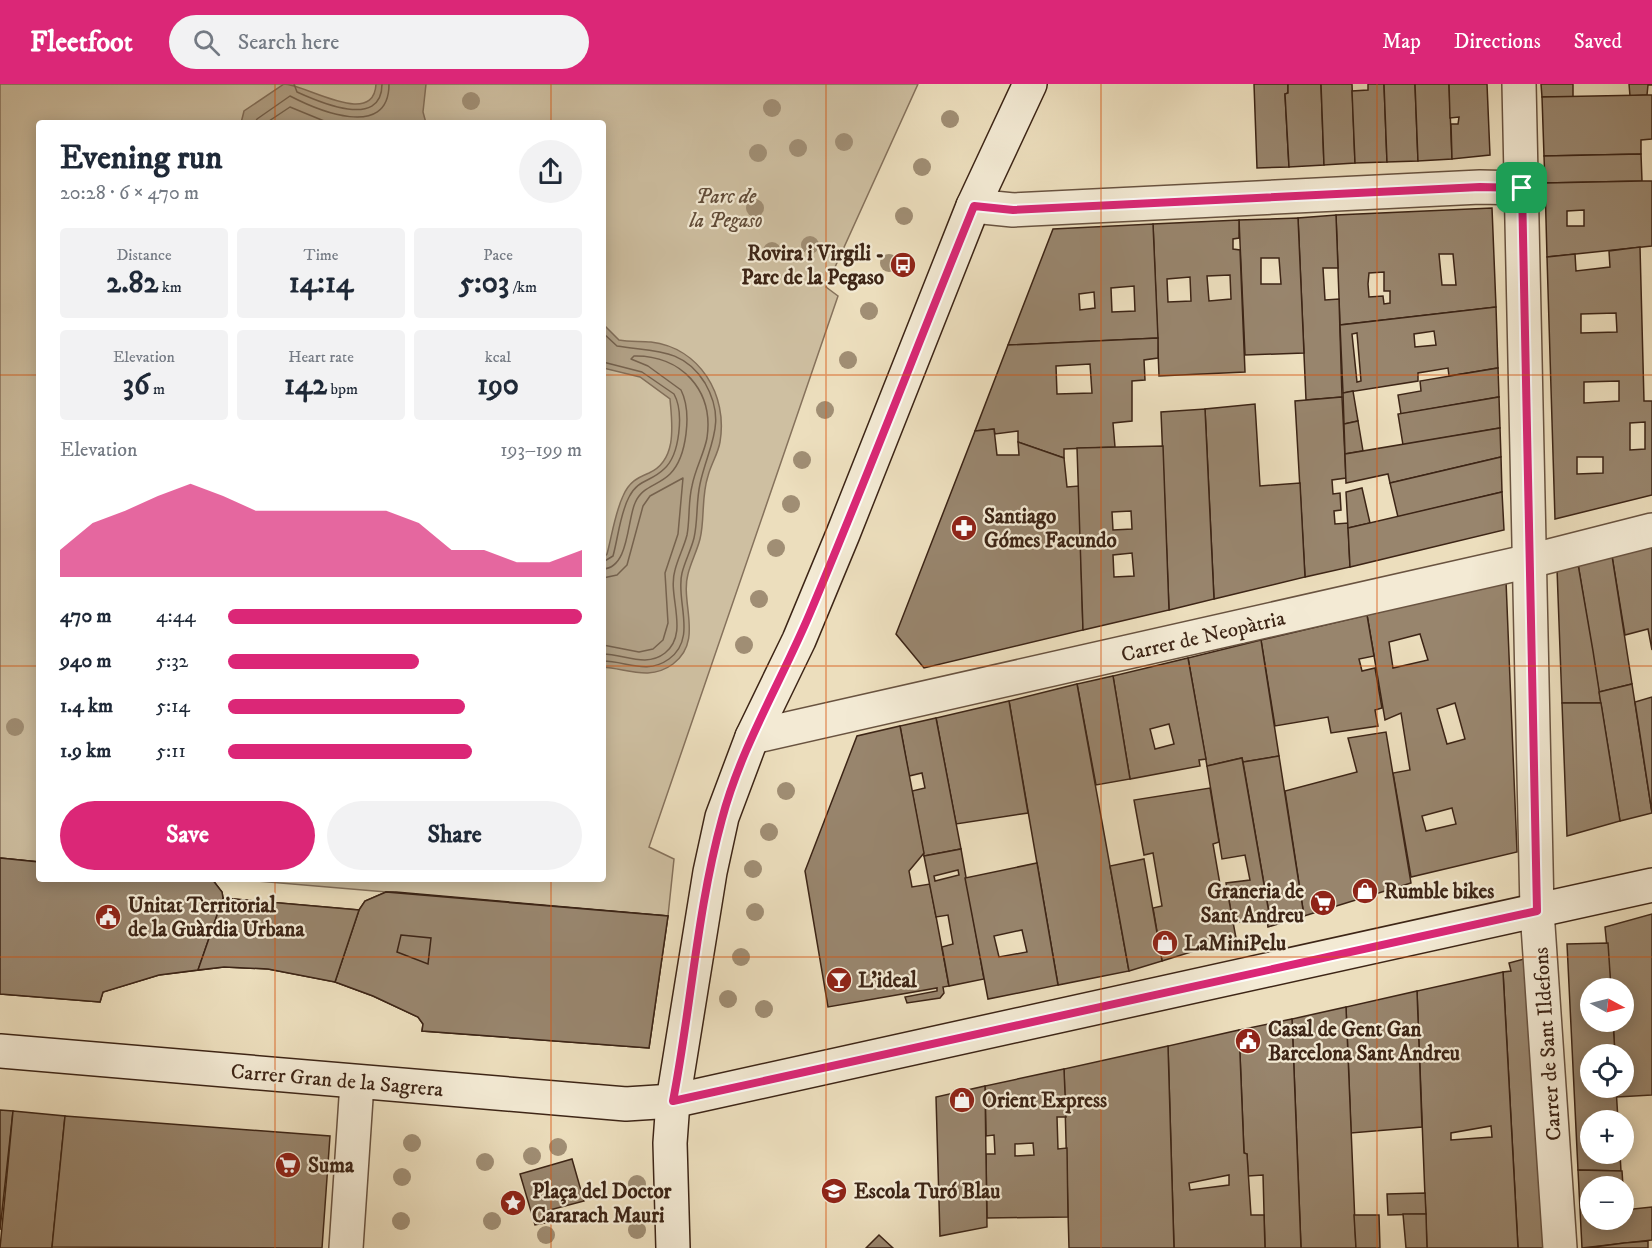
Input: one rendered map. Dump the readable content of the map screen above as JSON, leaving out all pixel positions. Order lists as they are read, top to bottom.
{
  "streets": {
    "street": ["Carrer de Neopàtria", "Carrer de Sant Ildefons", "Carrer Gran de la Sagrera"]
  },
  "crossings": [
    ["Carrer de Neopàtria", "Carrer de Sant Ildefons"],
    ["Carrer de Sant Ildefons", "Carrer Gran de la Sagrera"]
  ],
  "parks": ["Parc de la Pegaso"],
  "places": {
    "bus stop": ["Rovira i Virgili - Parc de la Pegaso"],
    "pharmacy": ["Santiago Gómes Facundo"],
    "shop": ["Rumble bikes", "LaMiniPelu", "Orient Express"],
    "supermarket": ["Graneria de Sant Andreu", "Suma"],
    "public building": ["Unitat Territorial de la Guàrdia Urbana", "Casal de Gent Gan Barcelona Sant Andreu"],
    "bar": ["L'ideal"],
    "school or university": ["Escola Turó Blau"],
    "place": ["Plaça del Doctor Cararach Mauri"]
  },
  "north": "right",
  "page": {
    "header": "Fleetfoot",
    "search": "Search here",
    "nav": ["Map", "Directions", "Saved"],
    "heading": ["Evening run", "20:28 · 6 × 470 m"],
    "stats": [
      ["Distance", "2.82 km"],
      ["Time", "14:14"],
      ["Pace", "5:03 /km"],
      ["Elevation", "36 m"],
      ["Heart rate", "142 bpm"],
      ["kcal", "190"]
    ],
    "chart": ["Elevation", "193–199 m"],
    "list": [
      {
        "name": "470 m",
        "note": "4:44"
      },
      {
        "name": "940 m",
        "note": "5:32"
      },
      {
        "name": "1.4 km",
        "note": "5:14"
      },
      {
        "name": "1.9 km",
        "note": "5:11"
      }
    ],
    "buttons": ["Save", "Share"],
    "map_buttons": ["+", "−"]
  }
}
